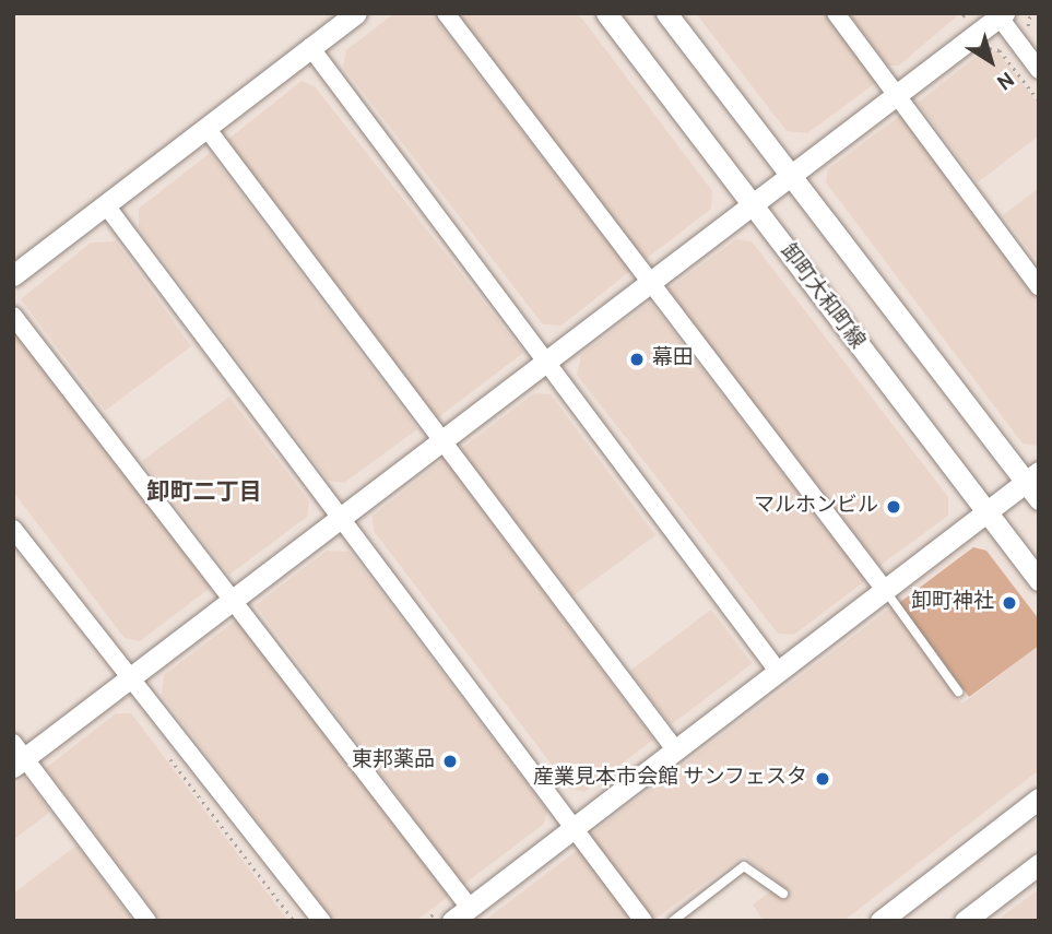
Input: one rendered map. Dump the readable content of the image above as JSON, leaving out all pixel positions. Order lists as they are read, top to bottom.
{
  "streets": {
    "street": ["卸町大和町線"]
  },
  "districts": ["卸町二丁目"],
  "places": [
    "幕田",
    "マルホンビル",
    "卸町神社",
    "東邦薬品",
    "産業見本市会館 サンフェスタ"
  ],
  "north": "bottom right"
}
